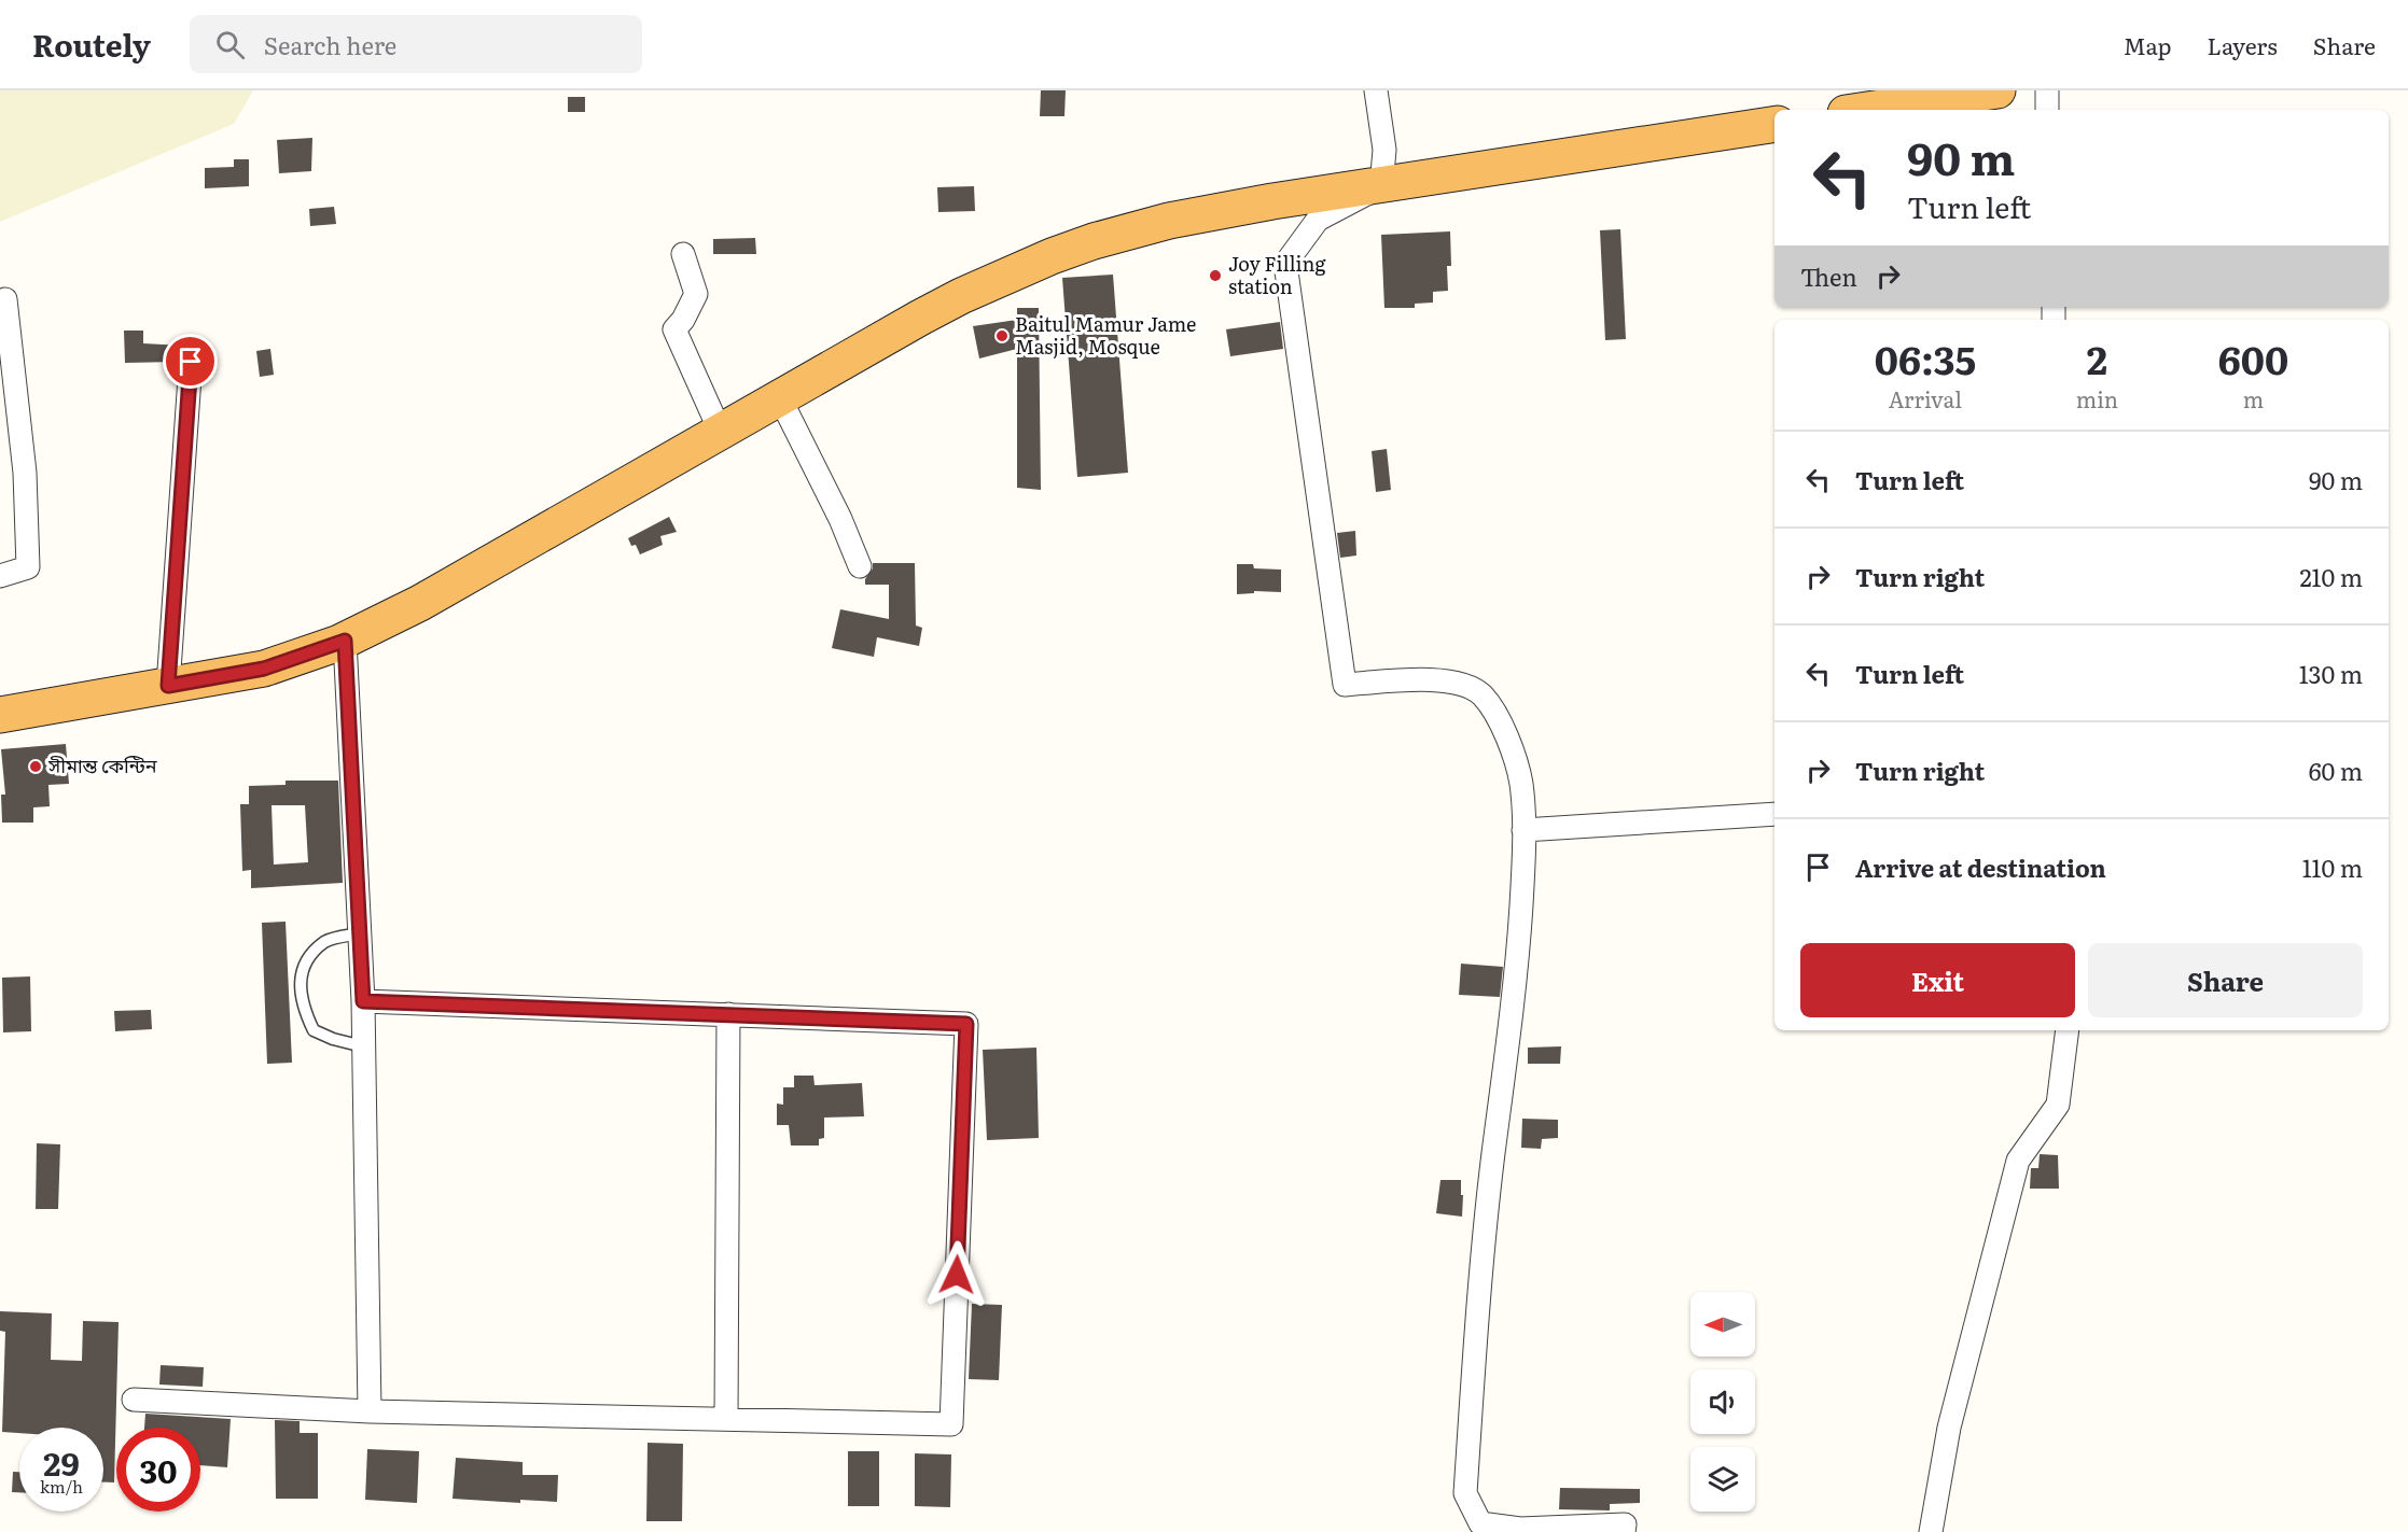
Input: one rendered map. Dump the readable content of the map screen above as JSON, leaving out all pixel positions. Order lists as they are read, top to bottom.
{
  "places": ["Joy Filling station", "Baitul Mamur Jame Masjid, Mosque", "সীমান্ত কেন্টিন"],
  "north": "left",
  "page": {
    "header": "Routely",
    "search": "Search here",
    "nav": ["Map", "Layers", "Share"],
    "turn": ["90 m", "Turn left"],
    "then": "Then",
    "eta": [
      "06:35",
      "Arrival",
      "2",
      "min",
      "600",
      "m"
    ],
    "list": [
      {
        "name": "Turn left",
        "value": "90 m"
      },
      {
        "name": "Turn right",
        "value": "210 m"
      },
      {
        "name": "Turn left",
        "value": "130 m"
      },
      {
        "name": "Turn right",
        "value": "60 m"
      },
      {
        "name": "Arrive at destination",
        "value": "110 m"
      }
    ],
    "buttons": ["Exit", "Share"],
    "speed": "29 km/h",
    "limit": "30"
  }
}
